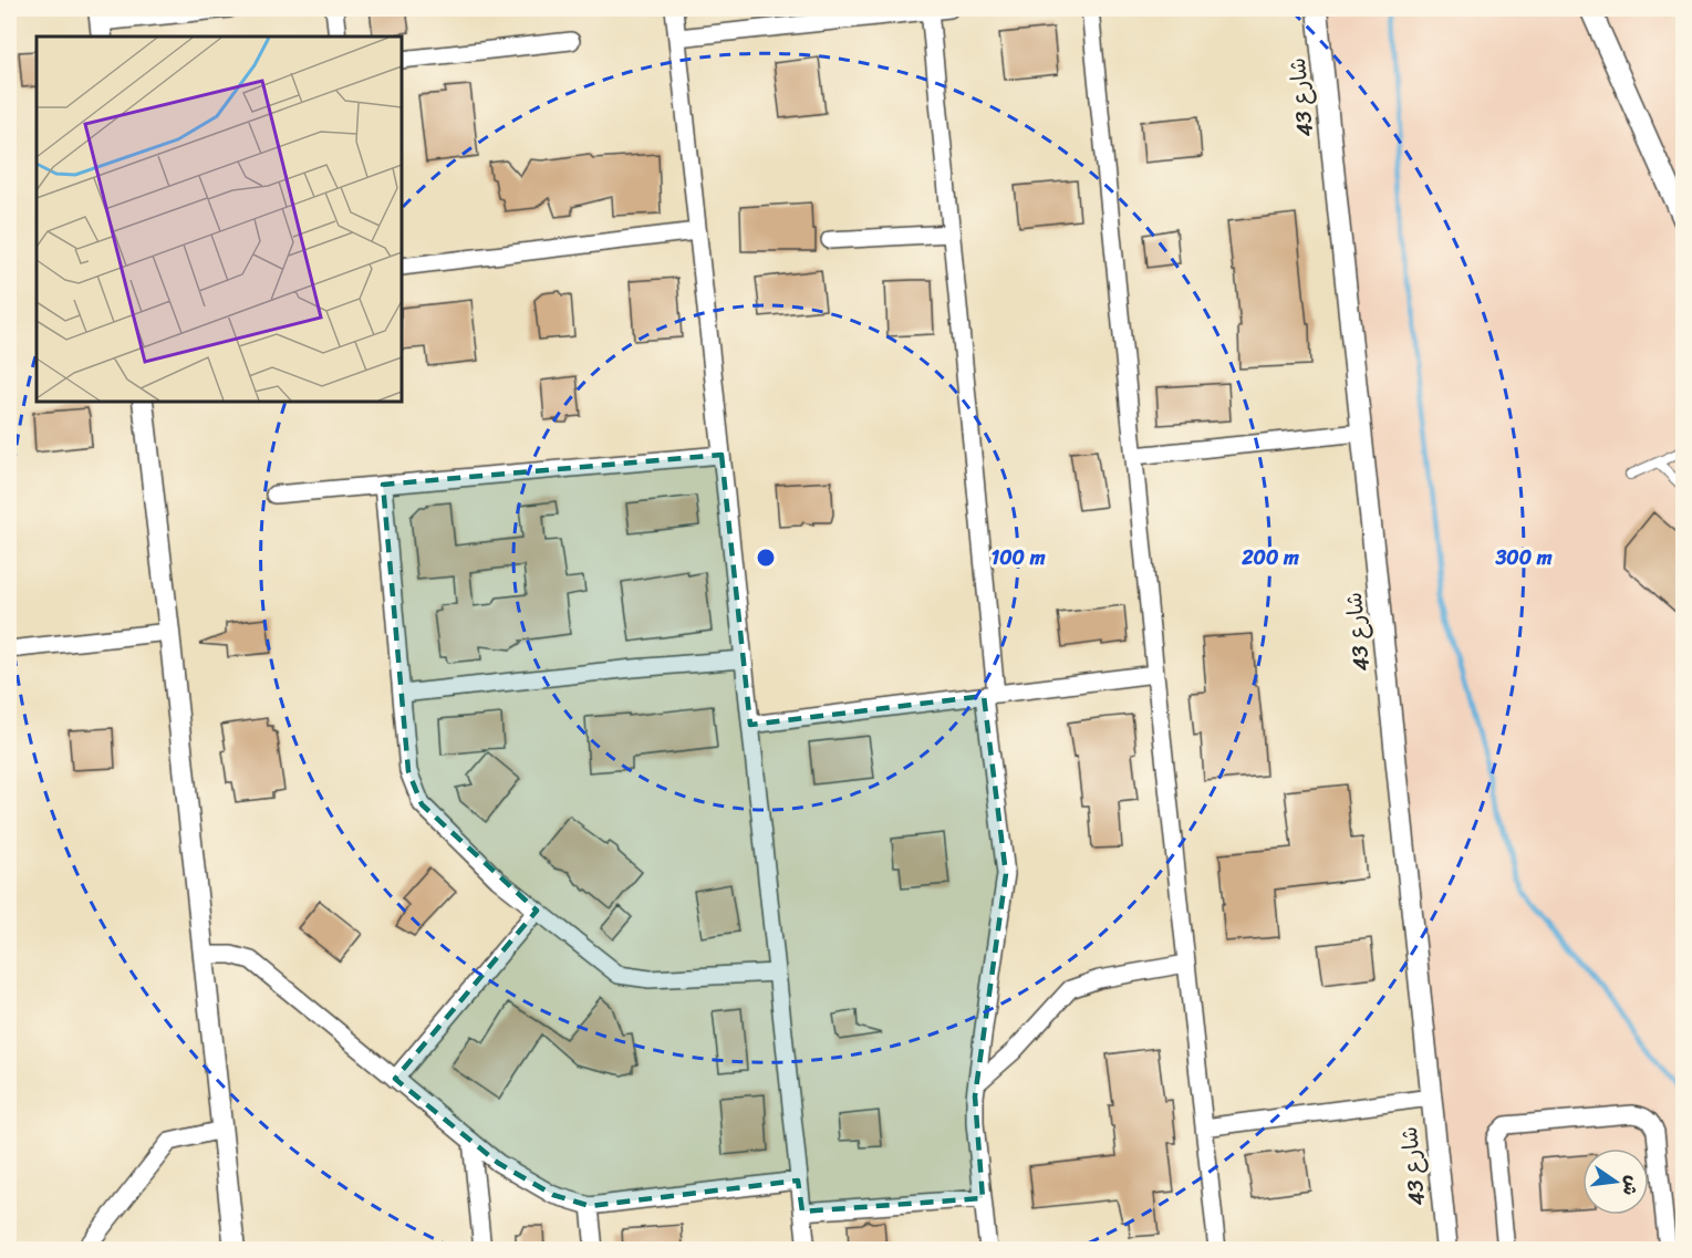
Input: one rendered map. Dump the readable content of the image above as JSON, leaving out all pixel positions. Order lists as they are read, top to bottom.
{
  "streets": {
    "street": ["شارع 43"]
  },
  "north": "right",
  "rings": ["100 m", "200 m", "300 m"]
}
